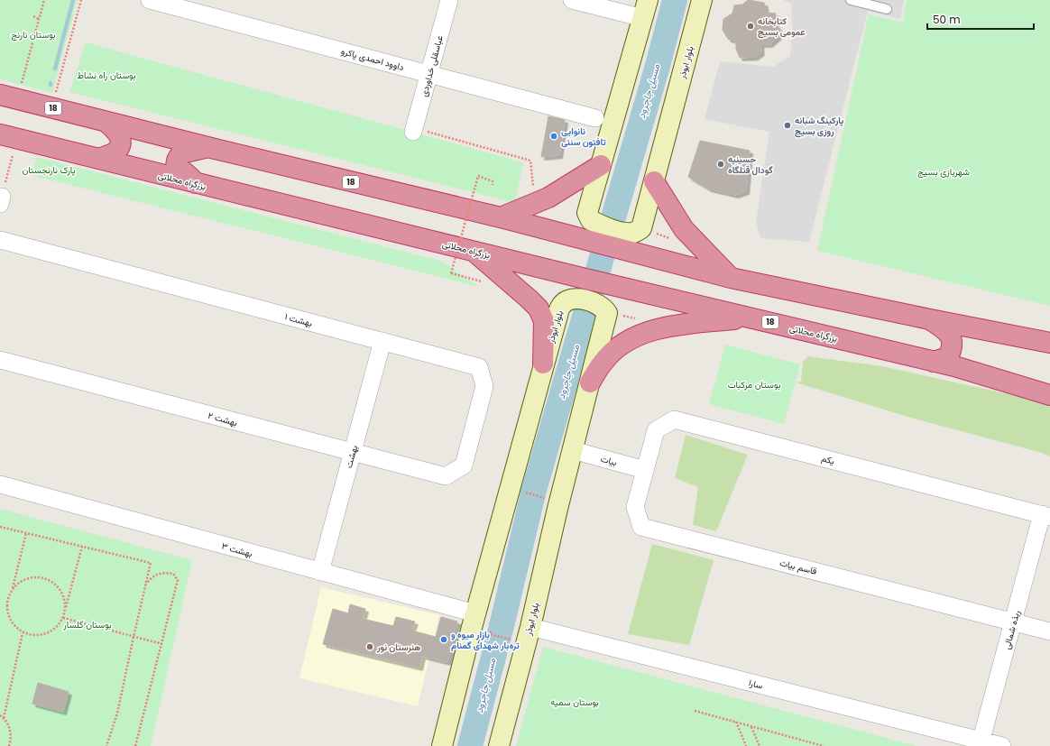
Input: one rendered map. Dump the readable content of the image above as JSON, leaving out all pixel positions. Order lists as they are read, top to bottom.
{
  "streets": {
    "highway": ["18", "بزرگراه محلاتی"],
    "main road": ["بلوار ابوذر"],
    "street": [
      "داوود احمدی پاکرو",
      "عباسقلی خداوردی",
      "بهشت ۱",
      "بهشت ۲",
      "بهشت",
      "یکم",
      "بیات",
      "بهشت ۳",
      "قاسم بیات",
      "ربذه شمالی",
      "سارا"
    ]
  },
  "crossings": [
    ["داوود احمدی پاکرو", "عباسقلی خداوردی"],
    ["بلوار ابوذر", "18"],
    ["بلوار ابوذر", "بیات"],
    ["بلوار ابوذر", "بهشت ۳"],
    ["بلوار ابوذر", "سارا"],
    ["بهشت ۱", "بهشت ۲"],
    ["بهشت ۱", "بهشت"],
    ["بهشت ۲", "بهشت"],
    ["بهشت", "بهشت ۳"],
    ["یکم", "بیات"],
    ["یکم", "قاسم بیات"],
    ["یکم", "ربذه شمالی"],
    ["بیات", "قاسم بیات"],
    ["قاسم بیات", "ربذه شمالی"],
    ["ربذه شمالی", "سارا"]
  ],
  "water": ["مسیل جاجرود"],
  "parks": [
    "بوستان نارنج",
    "بوستان راه نشاط",
    "پارک نارنجستان",
    "شهربازی بسیج",
    "بوستان مرکبات",
    "بوستان گلسار",
    "بوستان سمیه"
  ],
  "places": [
    "کتابخانه عمومی بسیج",
    "پارکینگ شبانه روزی بسیج",
    "نانوایی تافتون سنتی",
    "حسینیه گودال قتلگاه",
    "بازار میوه و تره‌بار شهدای گمنام",
    "هنرستان نور"
  ],
  "scale_bar": "50 m"
}
